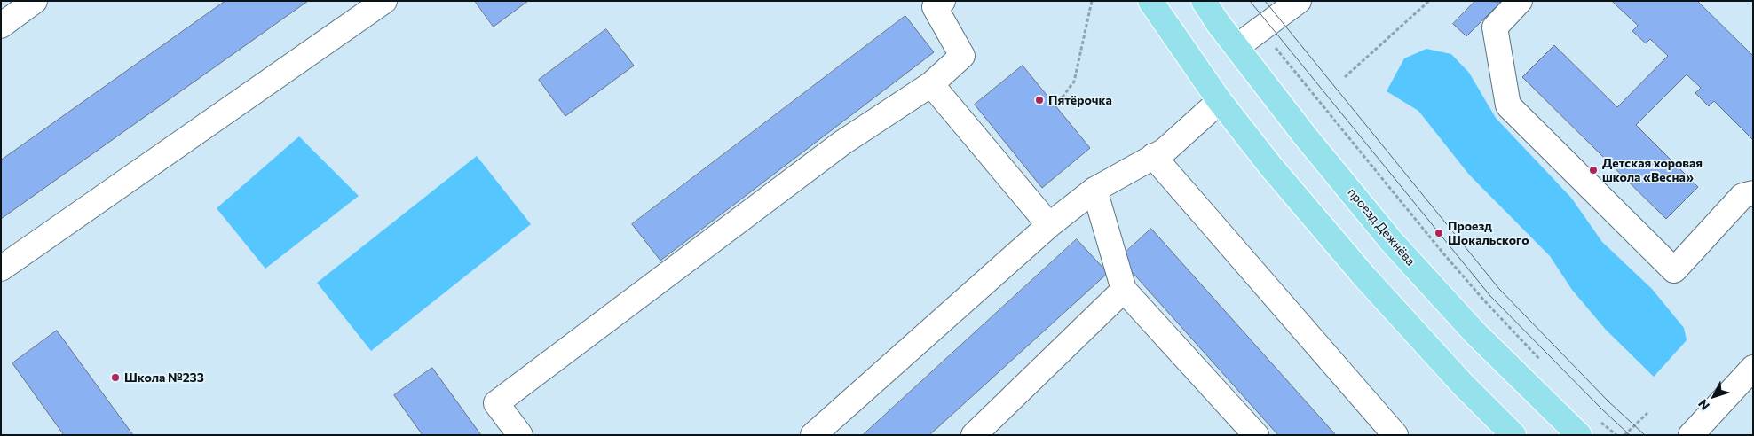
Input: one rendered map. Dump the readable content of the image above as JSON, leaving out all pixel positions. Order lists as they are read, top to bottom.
{
  "streets": {
    "main road": ["проезд Дежнёва"]
  },
  "places": [
    "Пятёрочка",
    "Детская хоровая школа «Весна»",
    "Проезд Шокальского",
    "Школа №233"
  ],
  "north": "bottom left"
}
